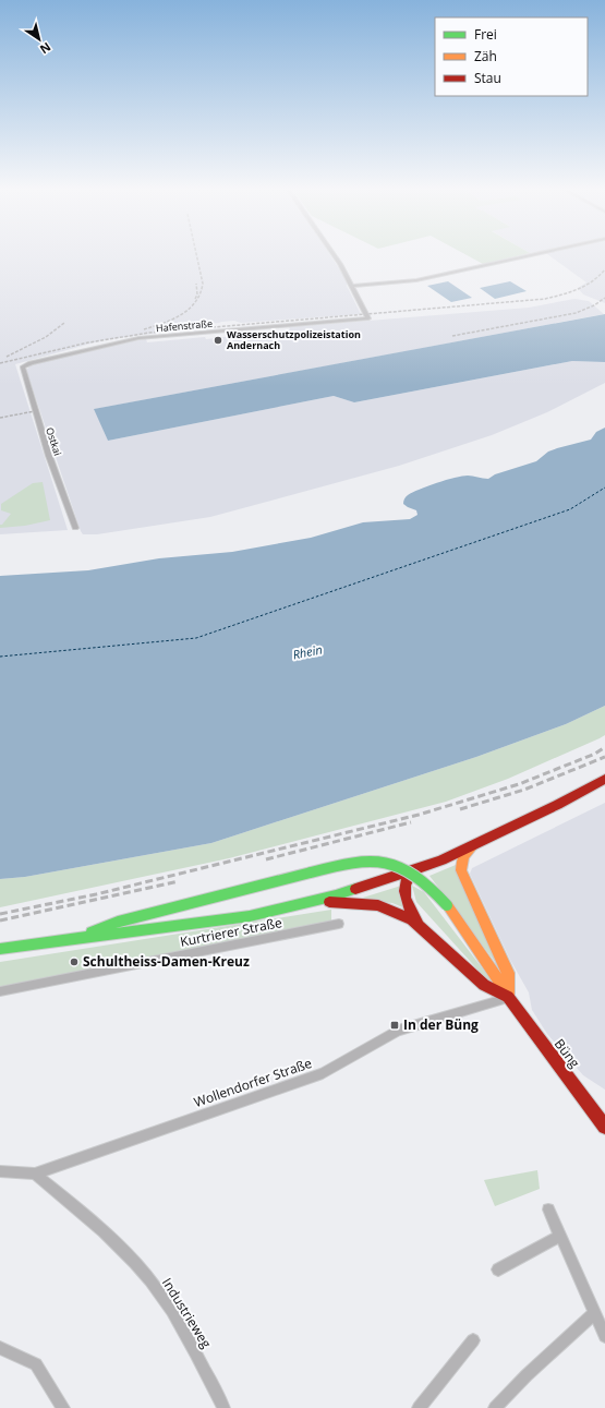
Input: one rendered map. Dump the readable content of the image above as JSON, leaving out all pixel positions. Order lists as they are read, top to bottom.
{
  "streets": {
    "main road": ["Büng"],
    "street": [
      "Hafenstraße",
      "Ostkai",
      "Kurtrierer Straße",
      "Wollendorfer Straße",
      "Industrieweg"
    ]
  },
  "crossings": [
    ["Hafenstraße", "Ostkai"],
    ["Büng", "Wollendorfer Straße"],
    ["Wollendorfer Straße", "Industrieweg"]
  ],
  "water": ["Rhein"],
  "places": {
    "other": ["Wasserschutzpolizeistation Andernach", "Schultheiss-Damen-Kreuz"],
    "transit": ["In der Büng"]
  },
  "legend": ["Frei", "Zäh", "Stau"],
  "north": "bottom right"
}
